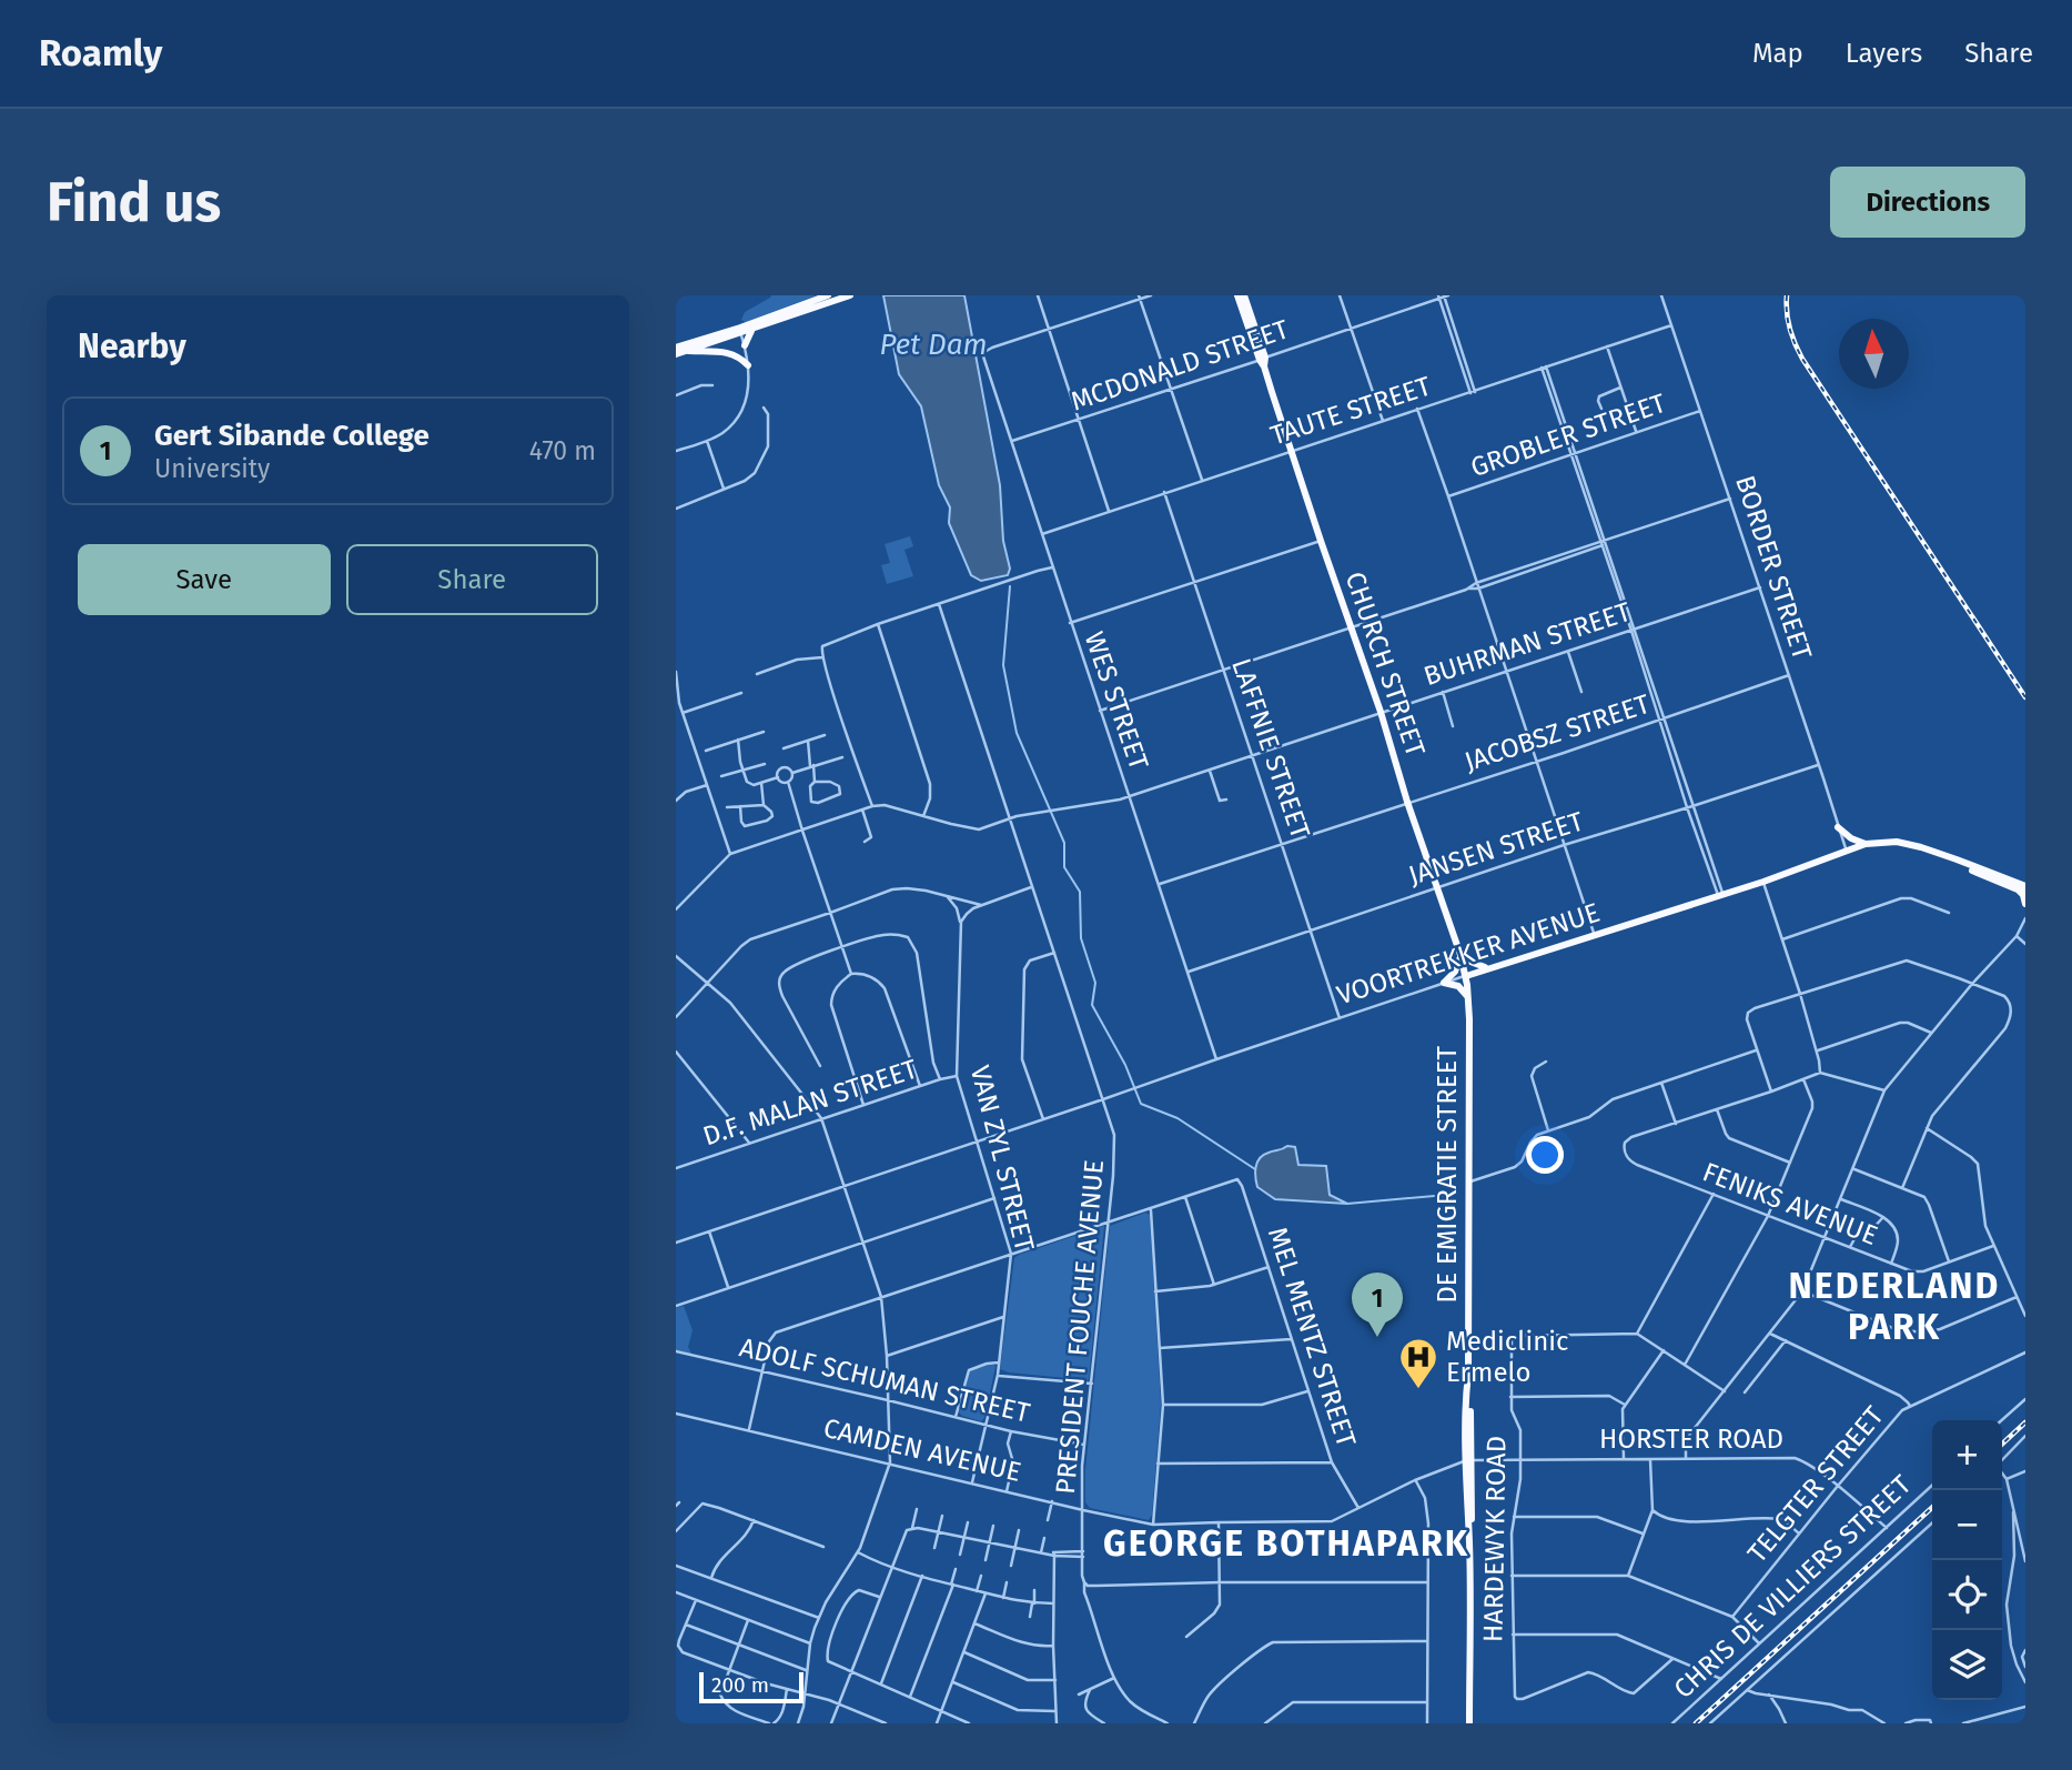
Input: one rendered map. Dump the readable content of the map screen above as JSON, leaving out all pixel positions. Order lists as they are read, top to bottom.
{
  "streets": {
    "highway": ["CHURCH STREET", "VOORTREKKER AVENUE", "DE EMIGRATIE STREET"],
    "street": [
      "MCDONALD STREET",
      "TAUTE STREET",
      "GROBLER STREET",
      "BORDER STREET",
      "BUHRMAN STREET",
      "WES STREET",
      "JACOBSZ STREET",
      "LAFFNIE STREET",
      "JANSEN STREET",
      "D.F. MALAN STREET",
      "VAN ZYL STREET",
      "FENIKS AVENUE",
      "PRESIDENT FOUCHE AVENUE",
      "MEL MENTZ STREET",
      "ADOLF SCHUMAN STREET",
      "HORSTER ROAD",
      "CAMDEN AVENUE",
      "TELGTER STREET",
      "HARDEWYK ROAD",
      "CHRIS DE VILLIERS STREET"
    ]
  },
  "crossings": [
    ["MCDONALD STREET", "CHURCH STREET"],
    ["MCDONALD STREET", "WES STREET"],
    ["TAUTE STREET", "BORDER STREET"],
    ["TAUTE STREET", "CHURCH STREET"],
    ["TAUTE STREET", "WES STREET"],
    ["TAUTE STREET", "LAFFNIE STREET"],
    ["GROBLER STREET", "BORDER STREET"],
    ["BORDER STREET", "BUHRMAN STREET"],
    ["BORDER STREET", "JACOBSZ STREET"],
    ["BORDER STREET", "JANSEN STREET"],
    ["BORDER STREET", "VOORTREKKER AVENUE"],
    ["BUHRMAN STREET", "CHURCH STREET"],
    ["BUHRMAN STREET", "WES STREET"],
    ["BUHRMAN STREET", "LAFFNIE STREET"],
    ["BUHRMAN STREET", "PRESIDENT FOUCHE AVENUE"],
    ["CHURCH STREET", "JACOBSZ STREET"],
    ["CHURCH STREET", "JANSEN STREET"],
    ["CHURCH STREET", "VOORTREKKER AVENUE"],
    ["CHURCH STREET", "DE EMIGRATIE STREET"],
    ["WES STREET", "JACOBSZ STREET"],
    ["WES STREET", "JANSEN STREET"],
    ["WES STREET", "VOORTREKKER AVENUE"],
    ["JACOBSZ STREET", "LAFFNIE STREET"],
    ["LAFFNIE STREET", "JANSEN STREET"],
    ["LAFFNIE STREET", "VOORTREKKER AVENUE"],
    ["VOORTREKKER AVENUE", "VAN ZYL STREET"],
    ["VOORTREKKER AVENUE", "DE EMIGRATIE STREET"],
    ["VOORTREKKER AVENUE", "PRESIDENT FOUCHE AVENUE"],
    ["D.F. MALAN STREET", "VAN ZYL STREET"],
    ["VAN ZYL STREET", "ADOLF SCHUMAN STREET"],
    ["VAN ZYL STREET", "CAMDEN AVENUE"],
    ["DE EMIGRATIE STREET", "HORSTER ROAD"],
    ["DE EMIGRATIE STREET", "CAMDEN AVENUE"],
    ["PRESIDENT FOUCHE AVENUE", "ADOLF SCHUMAN STREET"],
    ["PRESIDENT FOUCHE AVENUE", "CAMDEN AVENUE"],
    ["MEL MENTZ STREET", "CAMDEN AVENUE"],
    ["HORSTER ROAD", "CAMDEN AVENUE"],
    ["HORSTER ROAD", "TELGTER STREET"],
    ["HORSTER ROAD", "HARDEWYK ROAD"],
    ["HORSTER ROAD", "CHRIS DE VILLIERS STREET"]
  ],
  "districts": ["NEDERLAND PARK", "GEORGE BOTHAPARK"],
  "water": ["Pet Dam"],
  "places": {
    "hospital": ["Mediclinic Ermelo"]
  },
  "scale_bar": "200 m",
  "north": "top",
  "page": {
    "header": "Roamly",
    "nav": ["Map", "Layers", "Share"],
    "buttons": [
      "Directions",
      ["Save", "Share"]
    ],
    "title": "Find us",
    "heading": "Nearby",
    "list": [
      {
        "mark": "1",
        "name": "Gert Sibande College",
        "note": "University",
        "value": "470 m"
      }
    ],
    "pins": "1",
    "map_buttons": ["+", "−"],
    "scale": "200 m"
  }
}
